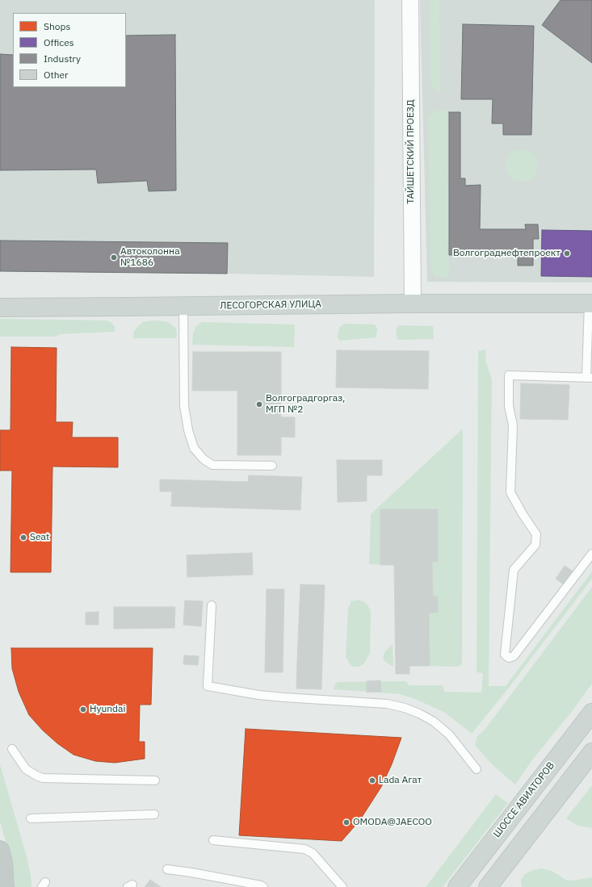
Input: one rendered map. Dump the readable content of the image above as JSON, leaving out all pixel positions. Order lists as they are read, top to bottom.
{
  "streets": {
    "main road": ["ЛЕСОГОРСКАЯ УЛИЦА", "ШОССЕ АВИАТОРОВ"],
    "street": ["ТАЙШЕТСКИЙ ПРОЕЗД"]
  },
  "crossings": [
    ["ТАЙШЕТСКИЙ ПРОЕЗД", "ЛЕСОГОРСКАЯ УЛИЦА"]
  ],
  "places": [
    "Волгограднефтепроект",
    "Автоколонна №1686",
    "Волгоградгоргаз, МГП №2",
    "Seat",
    "Hyundai",
    "Lada Агат",
    "OMODA@JAECOO"
  ],
  "legend": [
    "Shops",
    "Offices",
    "Industry",
    "Other"
  ]
}
